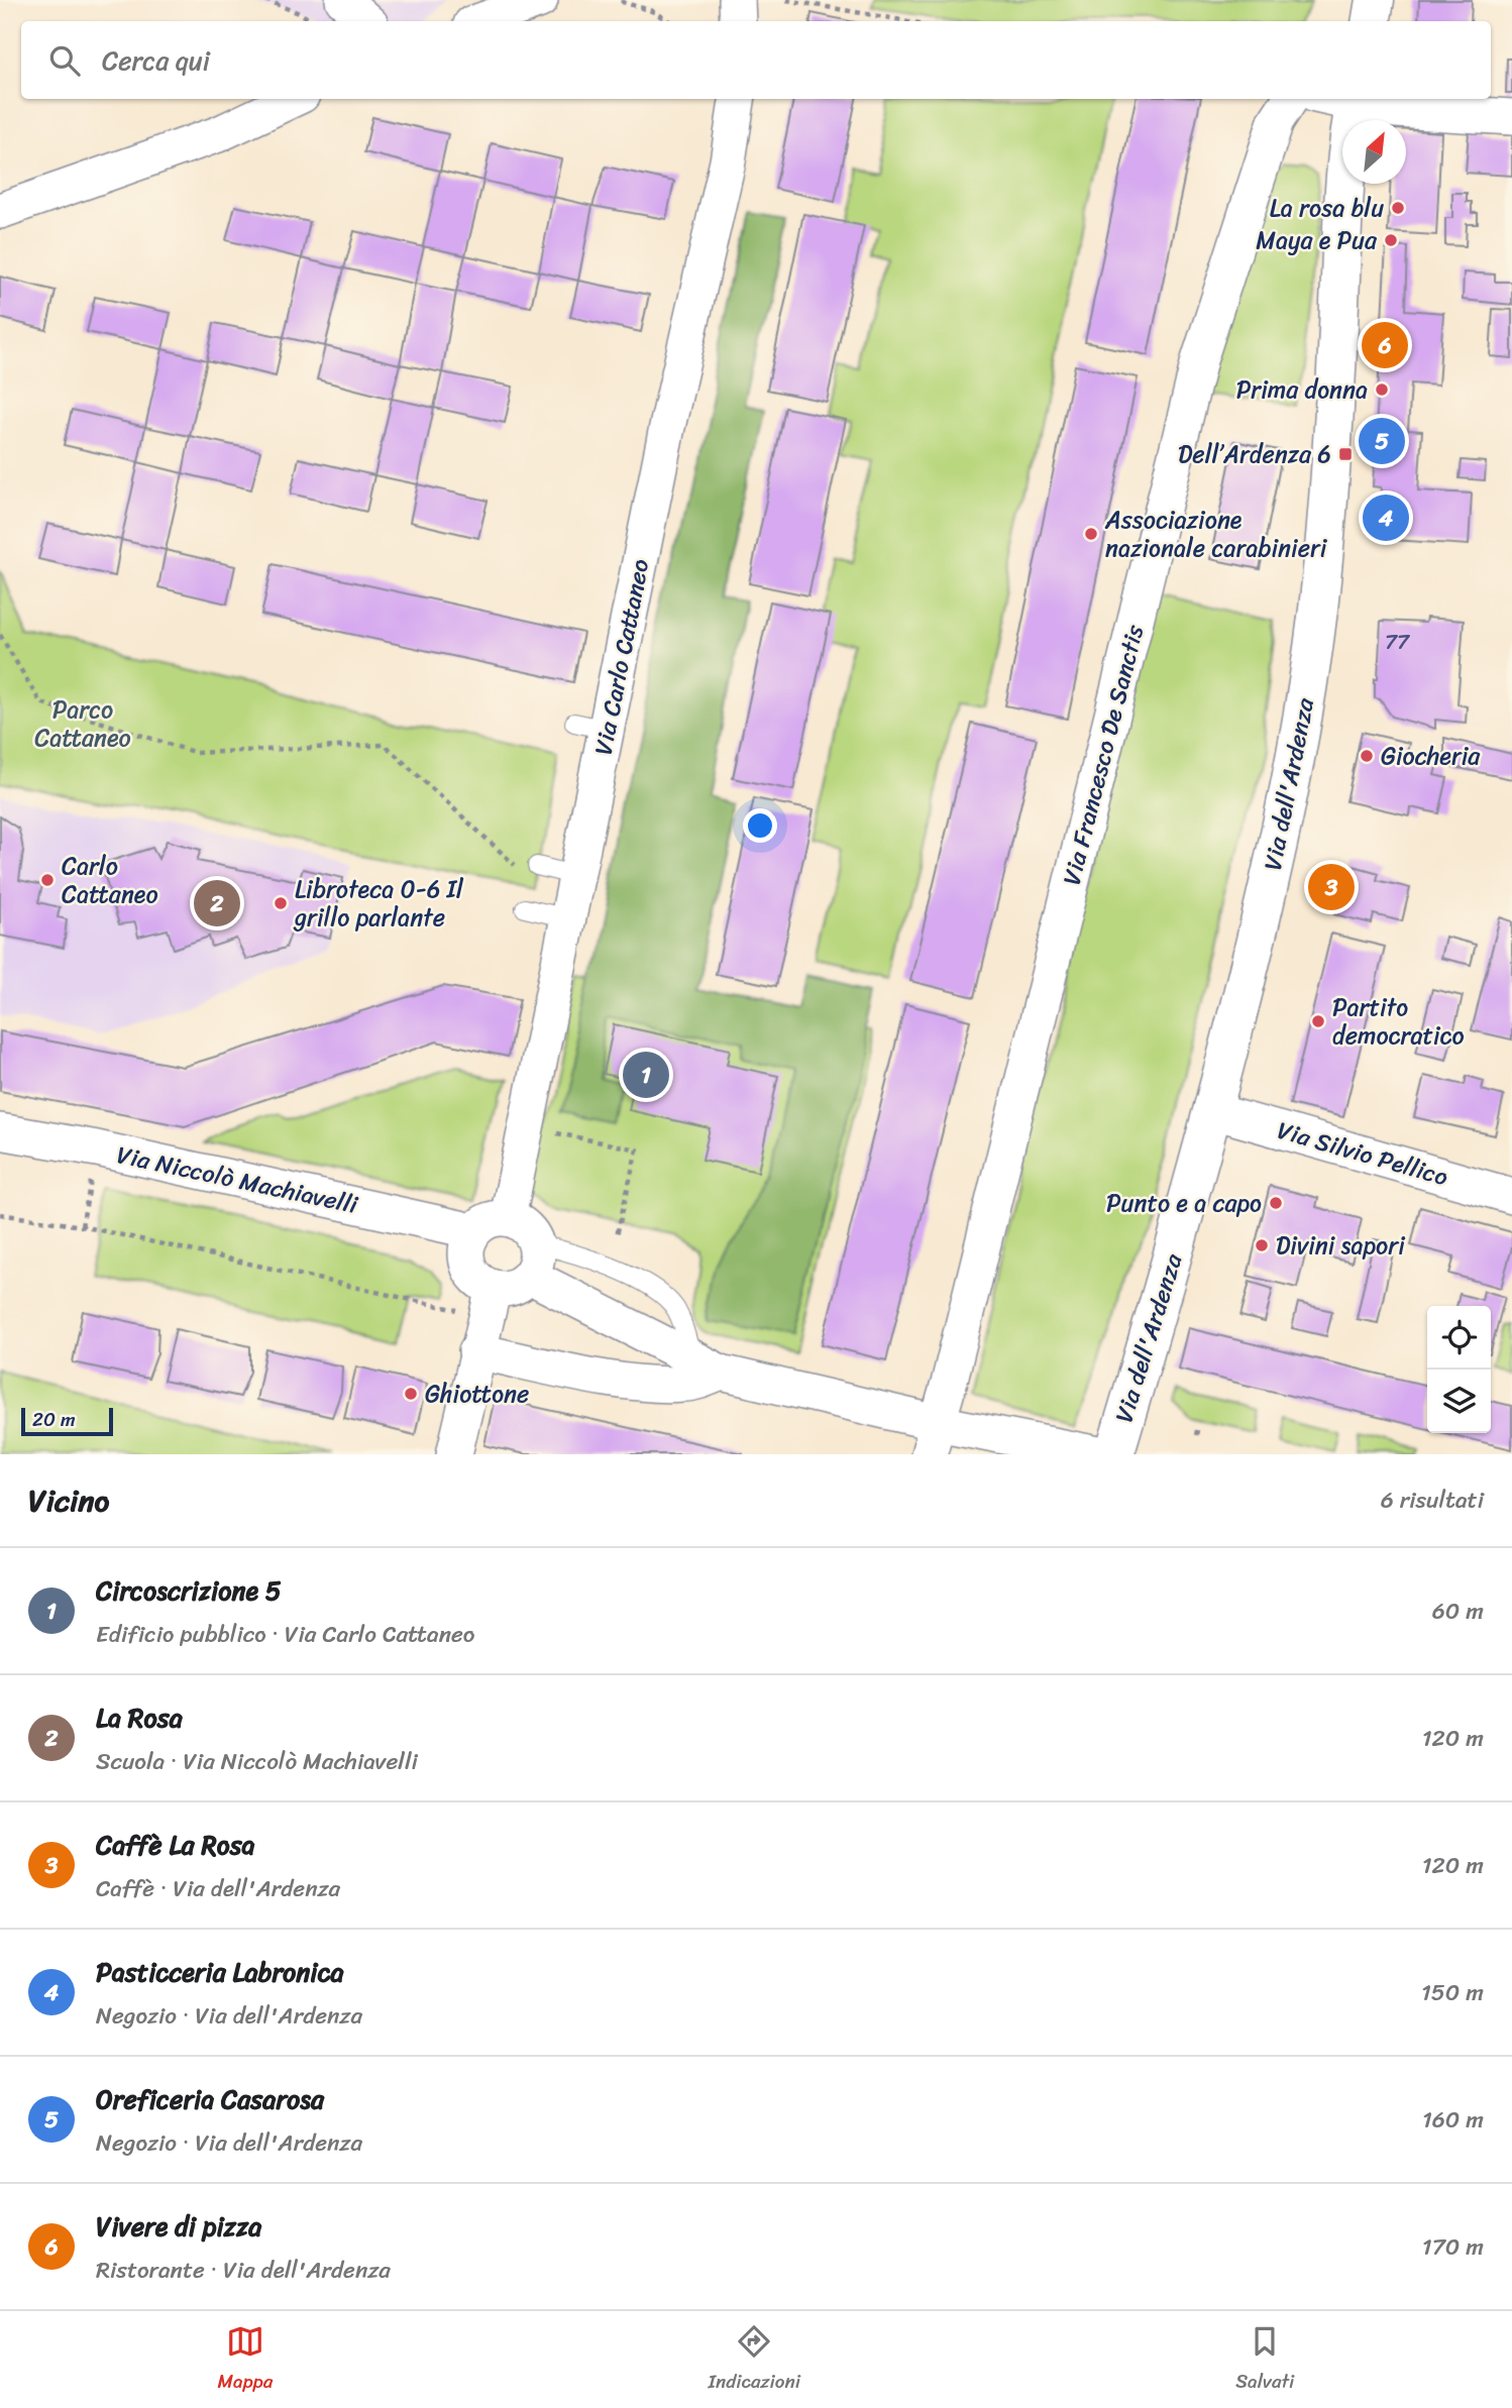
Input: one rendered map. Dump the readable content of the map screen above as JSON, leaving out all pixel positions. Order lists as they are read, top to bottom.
{
  "streets": {
    "main road": ["Via dell'Ardenza"],
    "street": [
      "Via Carlo Cattaneo",
      "Via Francesco De Sanctis",
      "Via Silvio Pellico",
      "Via Niccolò Machiavelli"
    ]
  },
  "crossings": [
    ["Via Carlo Cattaneo", "Via Niccolò Machiavelli"],
    ["Via dell'Ardenza", "Via Silvio Pellico"]
  ],
  "parks": ["Parco Cattaneo"],
  "places": {
    "other": [
      "La rosa blu",
      "Maya e Pua",
      "Prima donna",
      "Associazione nazionale carabinieri",
      "Giocheria",
      "Carlo Cattaneo",
      "Libroteca 0-6 Il grillo parlante",
      "Partito democratico",
      "Punto e a capo",
      "Divini sapori",
      "Ghiottone"
    ],
    "transit": ["Dell’Ardenza 6"]
  },
  "house_numbers": ["77"],
  "scale_bar": "20 m",
  "north": "top right",
  "page": {
    "search": "Cerca qui",
    "pins": [
      "6",
      "5",
      "4",
      "3",
      "2",
      "1"
    ],
    "scale": "20 m",
    "heading": ["Vicino", "6 risultati"],
    "list": [
      {
        "mark": "1",
        "name": "Circoscrizione 5",
        "note": "Edificio pubblico · Via Carlo Cattaneo",
        "value": "60 m"
      },
      {
        "mark": "2",
        "name": "La Rosa",
        "note": "Scuola · Via Niccolò Machiavelli",
        "value": "120 m"
      },
      {
        "mark": "3",
        "name": "Caffè La Rosa",
        "note": "Caffè · Via dell'Ardenza",
        "value": "120 m"
      },
      {
        "mark": "4",
        "name": "Pasticceria Labronica",
        "note": "Negozio · Via dell'Ardenza",
        "value": "150 m"
      },
      {
        "mark": "5",
        "name": "Oreficeria Casarosa",
        "note": "Negozio · Via dell'Ardenza",
        "value": "160 m"
      },
      {
        "mark": "6",
        "name": "Vivere di pizza",
        "note": "Ristorante · Via dell'Ardenza",
        "value": "170 m"
      }
    ],
    "nav": ["Mappa", "Indicazioni", "Salvati"]
  }
}
